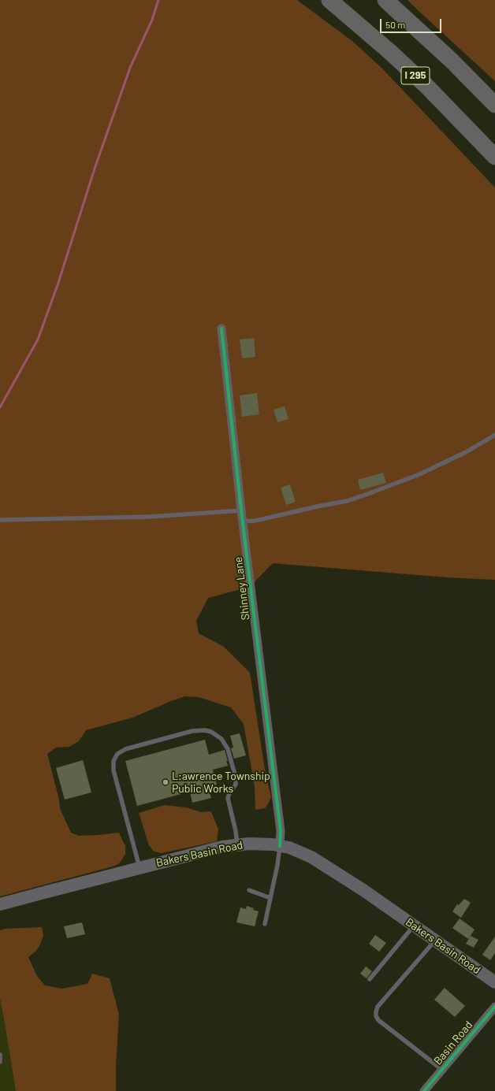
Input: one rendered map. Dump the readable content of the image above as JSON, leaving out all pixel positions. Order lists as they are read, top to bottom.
{
  "streets": {
    "highway": ["I 295"],
    "main road": ["Bakers Basin Road"],
    "street": ["Shinney Lane", "Basin Road"]
  },
  "crossings": [
    ["Shinney Lane", "Bakers Basin Road"]
  ],
  "places": ["L:awrence Township Public Works"],
  "scale_bar": "50 m"
}
